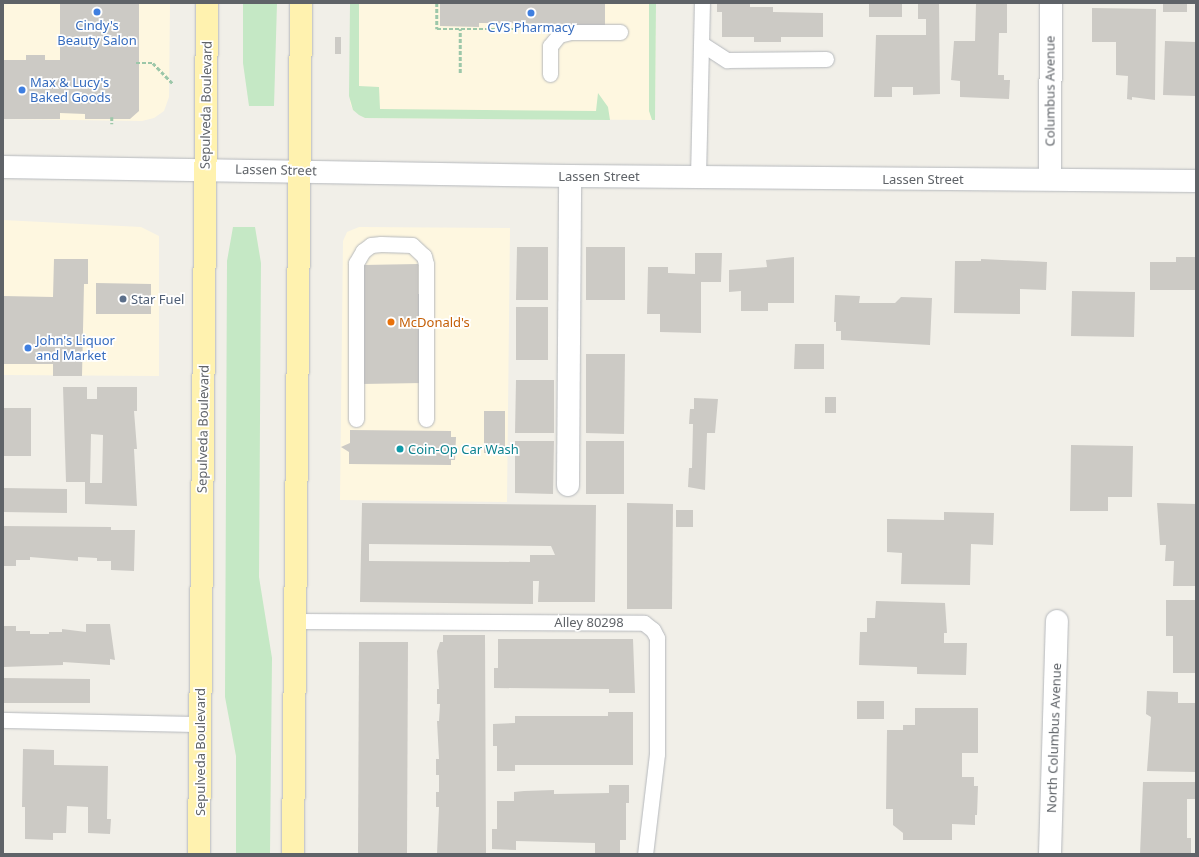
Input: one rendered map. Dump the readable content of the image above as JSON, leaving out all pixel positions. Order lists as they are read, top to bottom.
{
  "streets": {
    "main road": [
      "Columbus Avenue",
      "Sepulveda Boulevard",
      "Lassen Street",
      "North Columbus Avenue"
    ],
    "lane": ["Alley 80298"]
  },
  "crossings": [
    ["Columbus Avenue", "Lassen Street"],
    ["Sepulveda Boulevard", "Lassen Street"]
  ],
  "places": [
    "Cindy's Beauty Salon",
    "CVS Pharmacy",
    "Max & Lucy's Baked Goods",
    "Star Fuel",
    "McDonald's",
    "John's Liquor and Market",
    "Coin-Op Car Wash"
  ]
}
